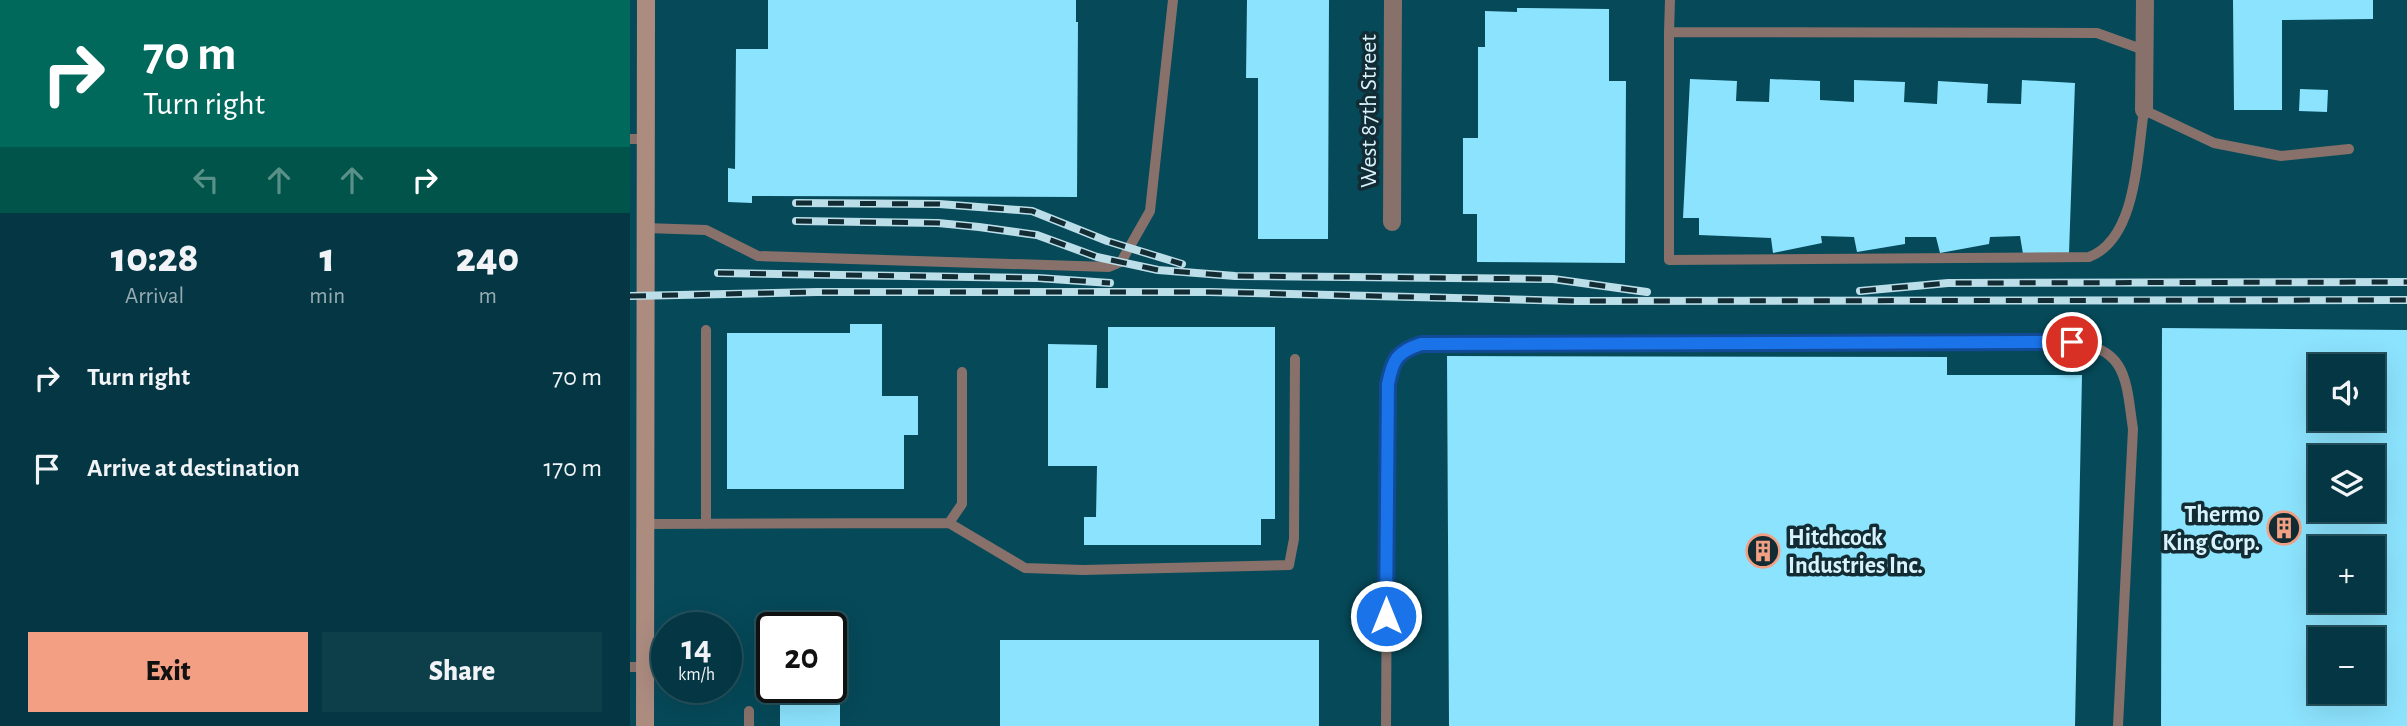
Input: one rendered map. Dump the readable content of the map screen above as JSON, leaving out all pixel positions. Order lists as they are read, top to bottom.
{
  "streets": {
    "street": ["West 87th Street"]
  },
  "places": {
    "building": ["Thermo King Corp.", "Hitchcock Industries Inc."]
  },
  "page": {
    "turn": ["70 m", "Turn right"],
    "eta": [
      "10:28",
      "Arrival",
      "1",
      "min",
      "240",
      "m"
    ],
    "list": [
      {
        "name": "Turn right",
        "value": "70 m"
      },
      {
        "name": "Arrive at destination",
        "value": "170 m"
      }
    ],
    "map_buttons": ["+", "−"],
    "speed": "14 km/h",
    "limit": "20",
    "buttons": ["Exit", "Share"]
  }
}
